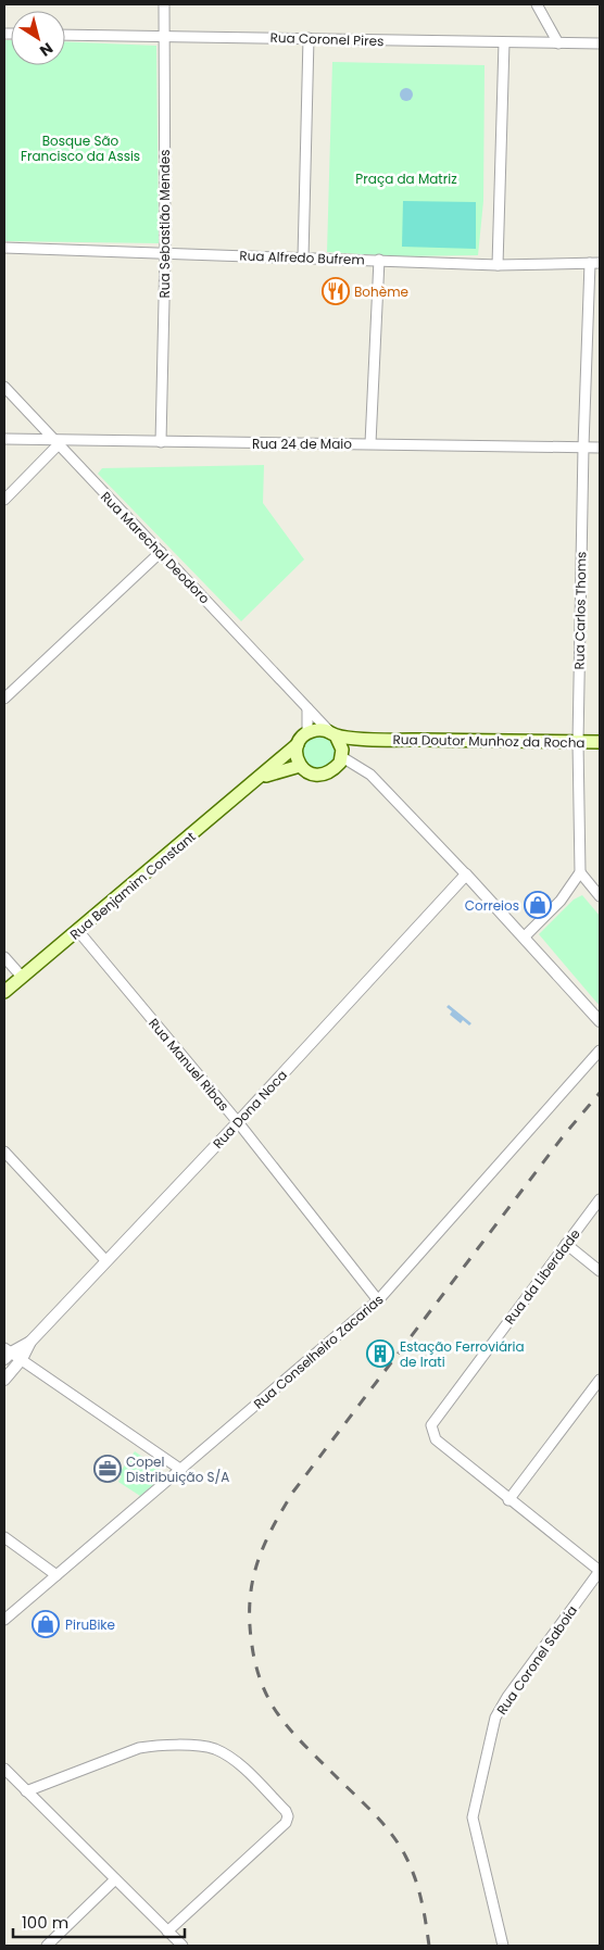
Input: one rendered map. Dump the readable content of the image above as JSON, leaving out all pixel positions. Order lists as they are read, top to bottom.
{
  "streets": {
    "main road": ["Rua Doutor Munhoz da Rocha", "Rua Benjamim Constant"],
    "street": [
      "Rua Coronel Pires",
      "Rua Sebastião Mendes",
      "Rua Alfredo Bufrem",
      "Rua 24 de Maio",
      "Rua Marechal Deodoro",
      "Rua Carlos Thoms",
      "Rua Manuel Ribas",
      "Rua Dona Noca",
      "Rua da Liberdade",
      "Rua Conselheiro Zacarias",
      "Rua Coronel Saboia"
    ]
  },
  "crossings": [
    ["Rua Coronel Pires", "Rua Sebastião Mendes"],
    ["Rua Sebastião Mendes", "Rua Alfredo Bufrem"],
    ["Rua Sebastião Mendes", "Rua 24 de Maio"],
    ["Rua Alfredo Bufrem", "Rua Carlos Thoms"],
    ["Rua 24 de Maio", "Rua Marechal Deodoro"],
    ["Rua 24 de Maio", "Rua Carlos Thoms"],
    ["Rua Marechal Deodoro", "Rua Doutor Munhoz da Rocha"],
    ["Rua Marechal Deodoro", "Rua Benjamim Constant"],
    ["Rua Carlos Thoms", "Rua Doutor Munhoz da Rocha"],
    ["Rua Doutor Munhoz da Rocha", "Rua Benjamim Constant"],
    ["Rua Benjamim Constant", "Rua Manuel Ribas"],
    ["Rua Manuel Ribas", "Rua Dona Noca"],
    ["Rua Manuel Ribas", "Rua Conselheiro Zacarias"]
  ],
  "parks": ["Bosque São Francisco da Assis", "Praça da Matriz"],
  "places": {
    "restaurant": ["Bohème"],
    "shop": ["Correios", "PiruBike"],
    "building": ["Estação Ferroviária de Irati"],
    "office": ["Copel Distribuição S/A"]
  },
  "scale_bar": "100 m",
  "north": "bottom right"
}
